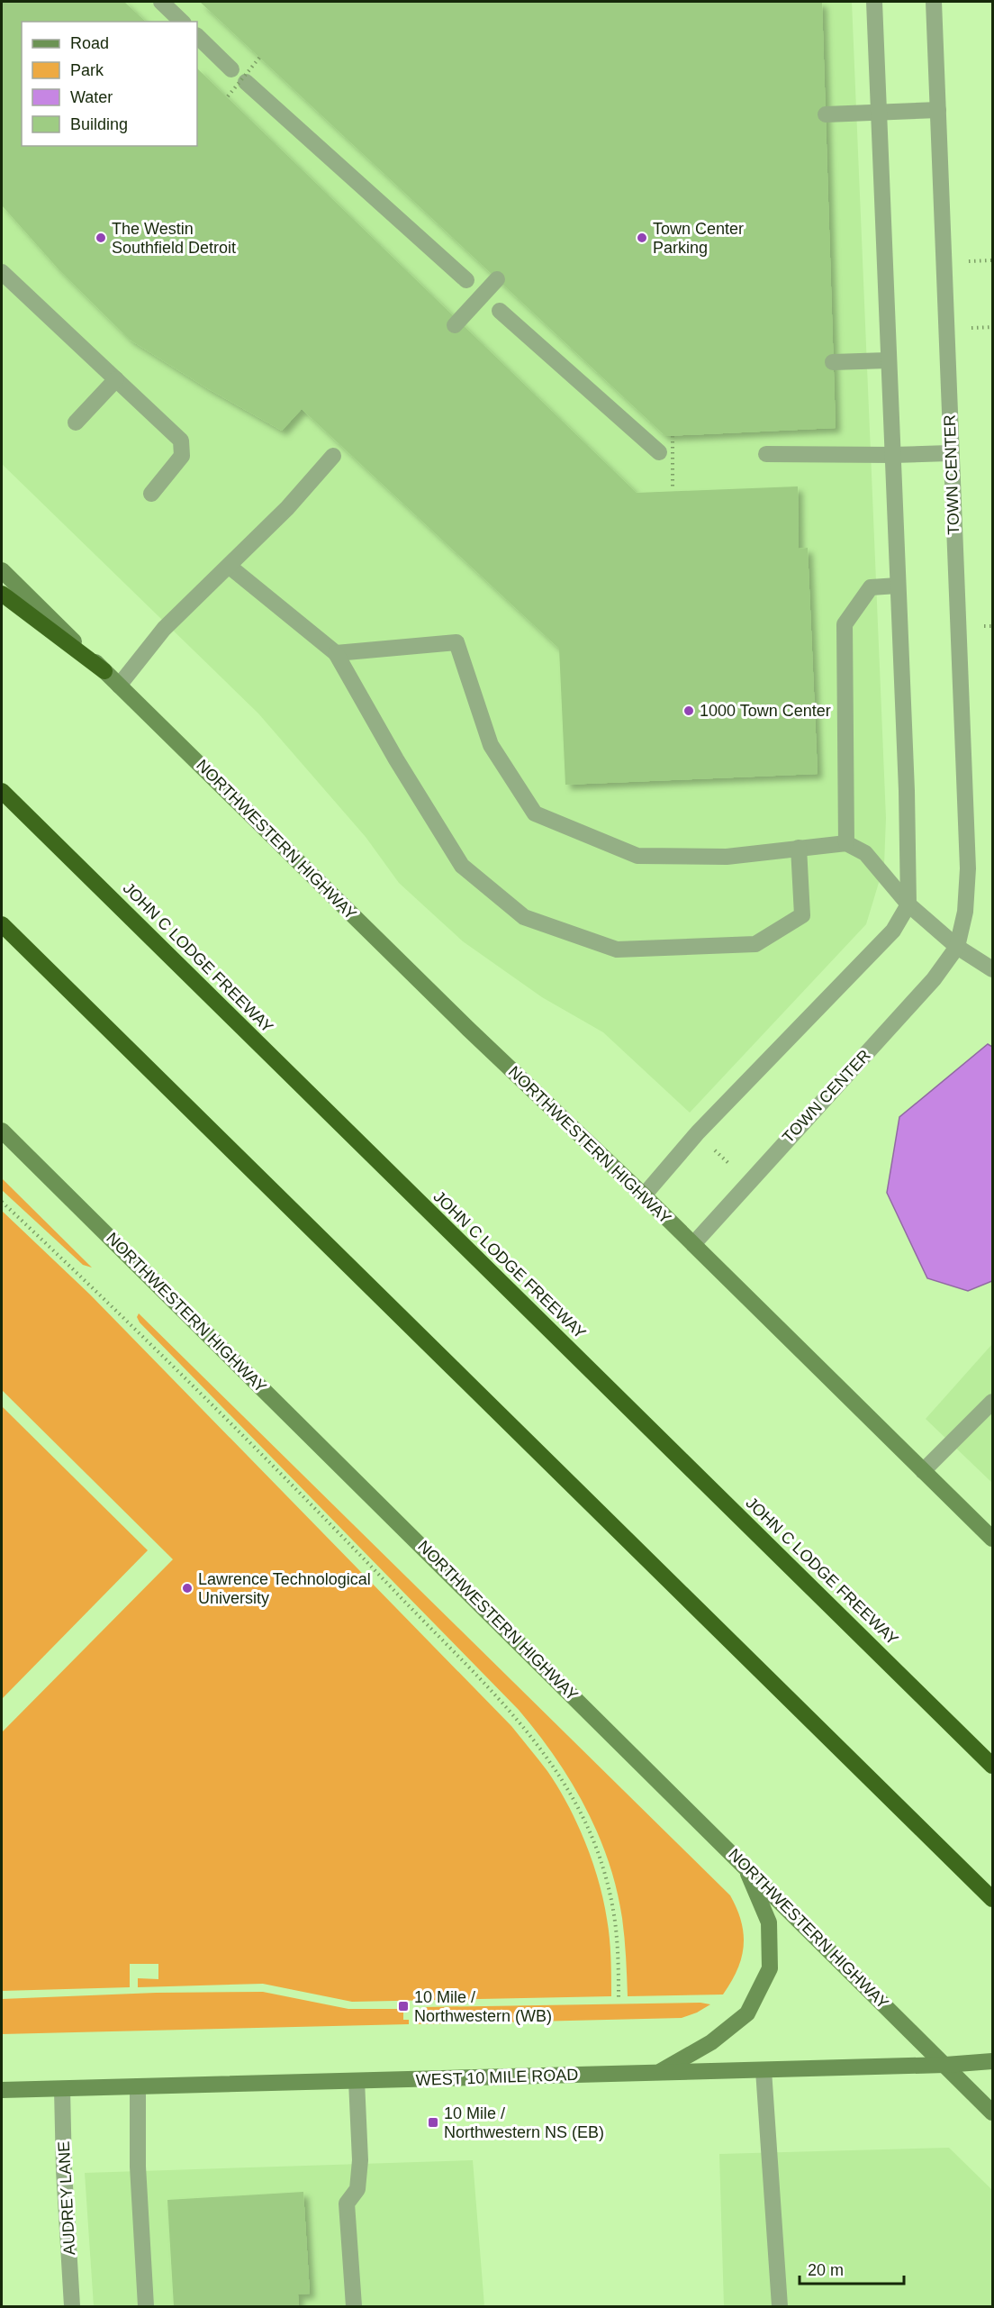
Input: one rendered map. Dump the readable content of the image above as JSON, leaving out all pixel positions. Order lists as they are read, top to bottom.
{
  "streets": {
    "highway": ["JOHN C LODGE FREEWAY"],
    "main road": ["NORTHWESTERN HIGHWAY", "WEST 10 MILE ROAD"],
    "street": ["TOWN CENTER", "AUDREY LANE"]
  },
  "crossings": [
    ["TOWN CENTER", "NORTHWESTERN HIGHWAY"],
    ["NORTHWESTERN HIGHWAY", "WEST 10 MILE ROAD"],
    ["WEST 10 MILE ROAD", "AUDREY LANE"]
  ],
  "places": {
    "other": [
      "The Westin Southfield Detroit",
      "Town Center Parking",
      "1000 Town Center",
      "Lawrence Technological University"
    ],
    "transit": ["10 Mile / Northwestern (WB)", "10 Mile / Northwestern NS (EB)"]
  },
  "legend": [
    "Road",
    "Park",
    "Water",
    "Building"
  ],
  "scale_bar": "20 m"
}
